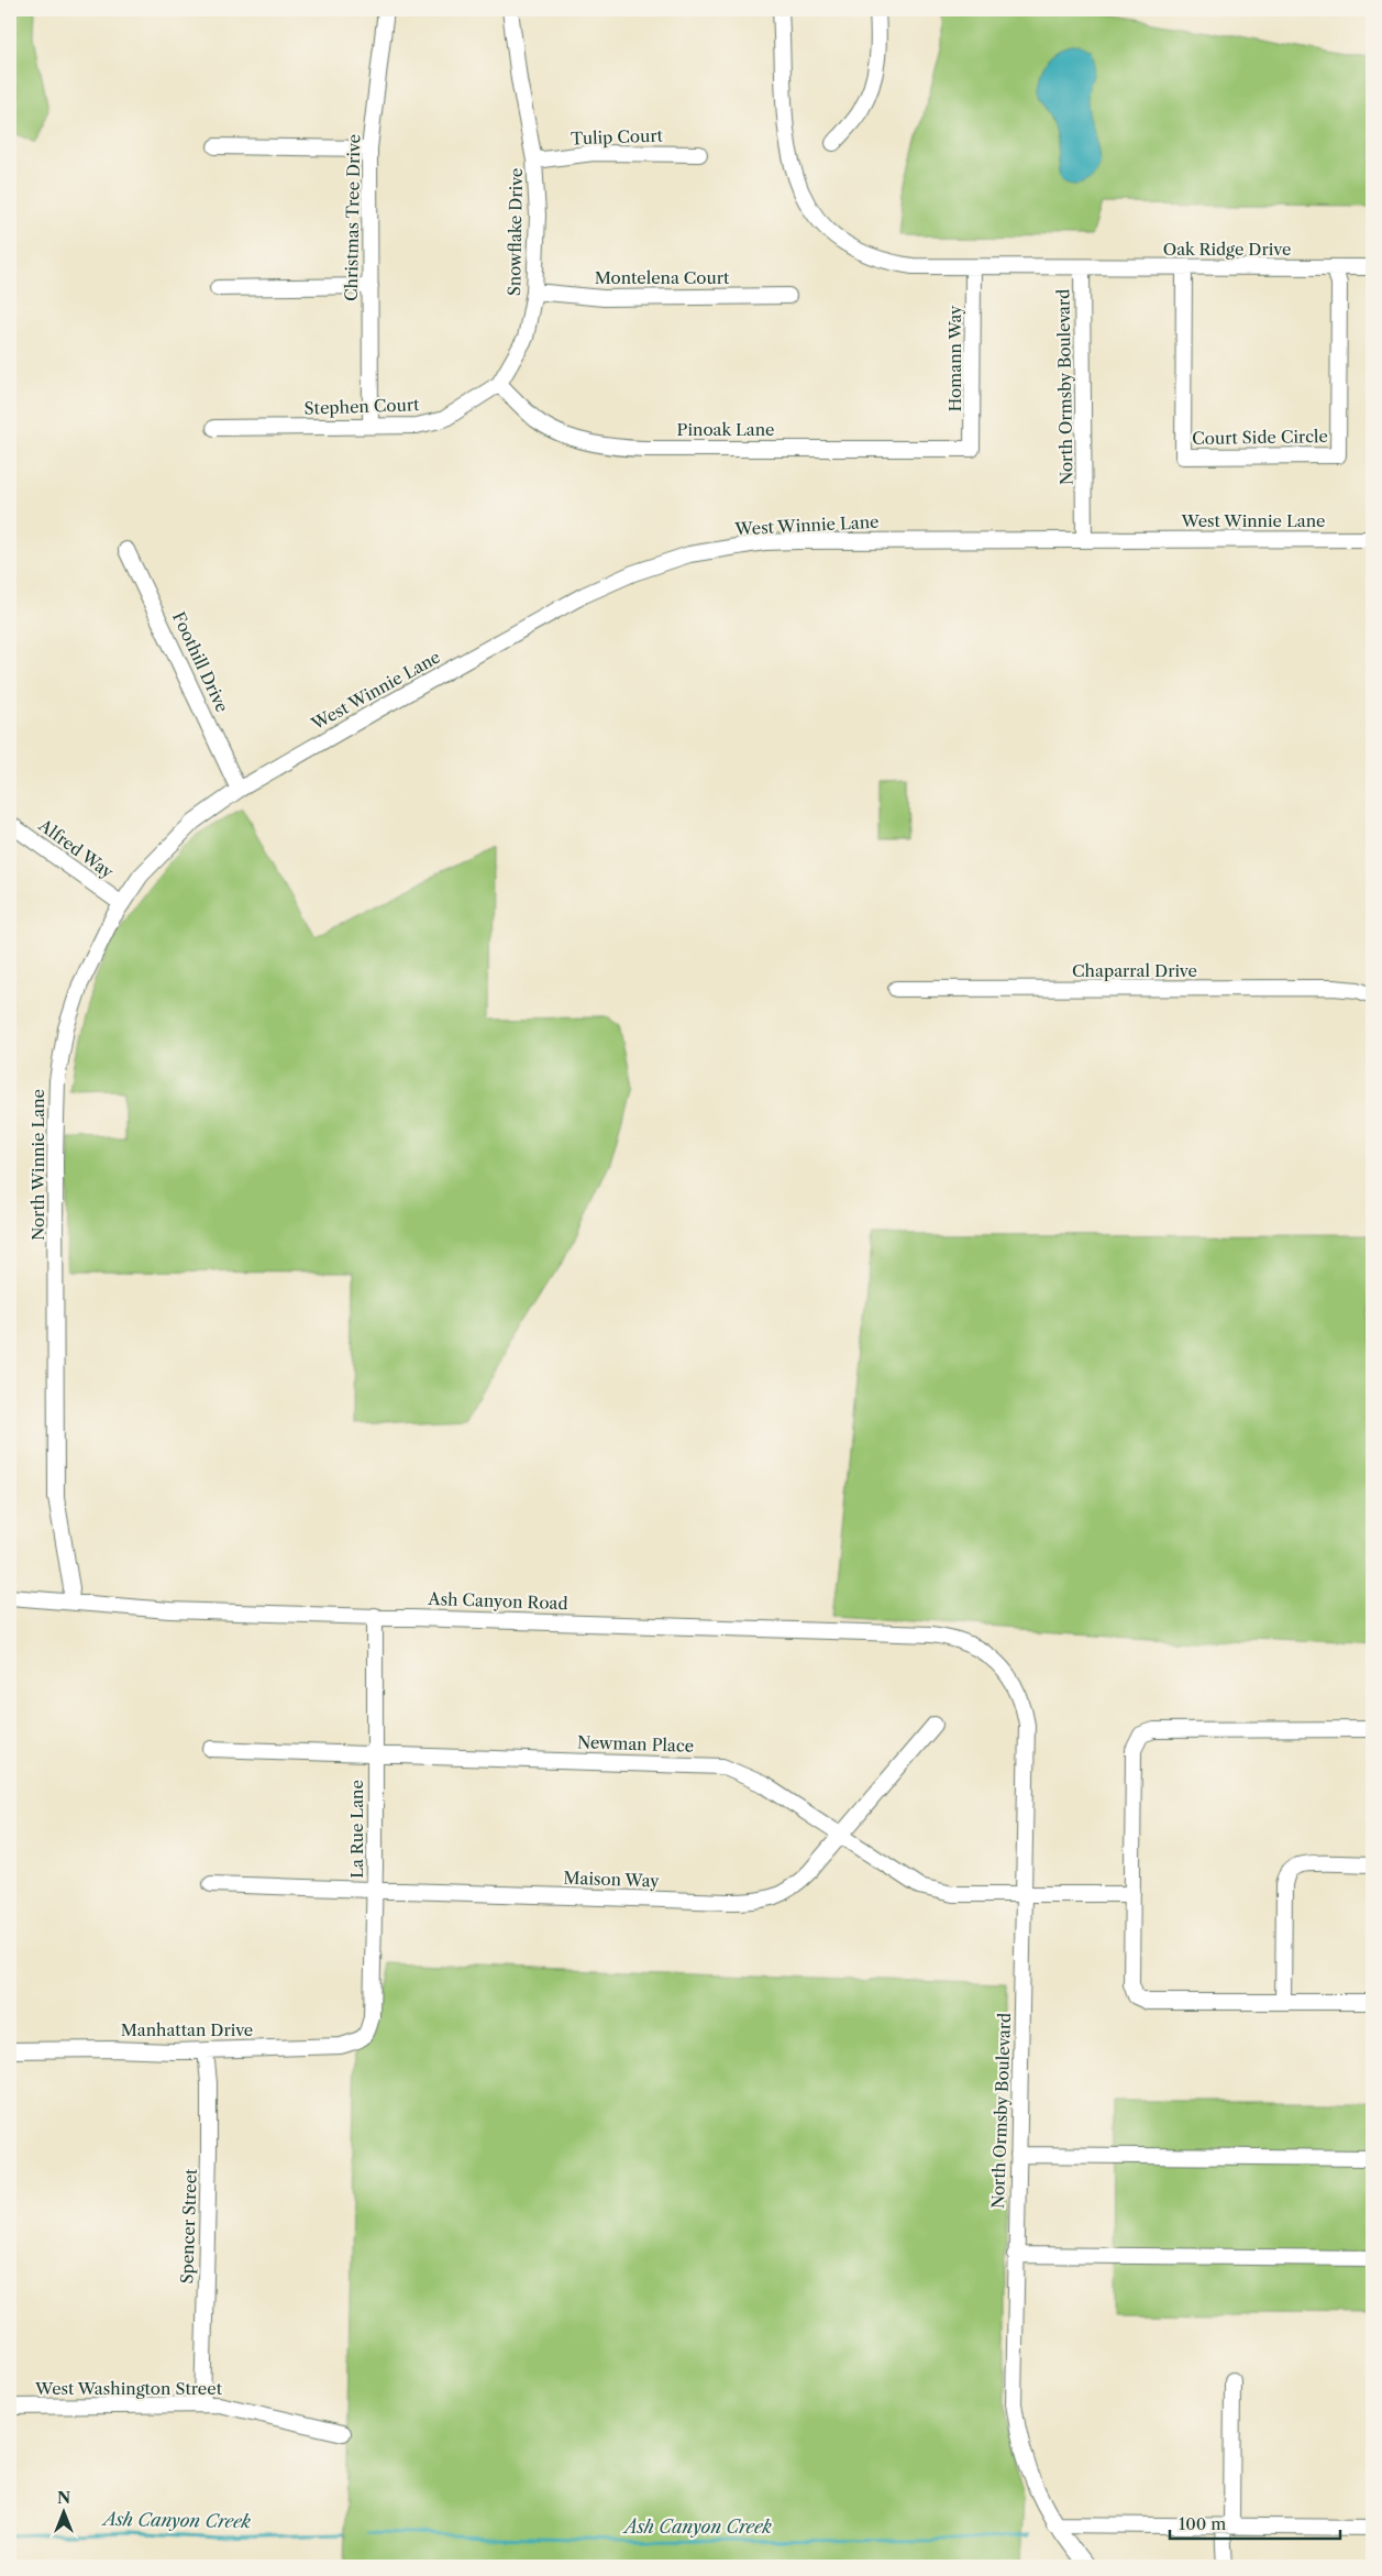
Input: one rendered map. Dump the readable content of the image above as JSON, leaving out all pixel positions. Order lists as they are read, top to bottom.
{
  "streets": {
    "street": [
      "Tulip Court",
      "Christmas Tree Drive",
      "Snowflake Drive",
      "Oak Ridge Drive",
      "Montelena Court",
      "Homann Way",
      "North Ormsby Boulevard",
      "Stephen Court",
      "Pinoak Lane",
      "Court Side Circle",
      "West Winnie Lane",
      "Foothill Drive",
      "Alfred Way",
      "Chaparral Drive",
      "North Winnie Lane",
      "Ash Canyon Road",
      "Newman Place",
      "La Rue Lane",
      "Maison Way",
      "Manhattan Drive",
      "Spencer Street",
      "West Washington Street"
    ]
  },
  "crossings": [
    ["Tulip Court", "Snowflake Drive"],
    ["Christmas Tree Drive", "Stephen Court"],
    ["Snowflake Drive", "Montelena Court"],
    ["Snowflake Drive", "Stephen Court"],
    ["Snowflake Drive", "Pinoak Lane"],
    ["Oak Ridge Drive", "North Ormsby Boulevard"],
    ["Oak Ridge Drive", "Court Side Circle"],
    ["Homann Way", "North Ormsby Boulevard"],
    ["Homann Way", "Pinoak Lane"],
    ["North Ormsby Boulevard", "West Winnie Lane"],
    ["North Ormsby Boulevard", "Ash Canyon Road"],
    ["North Ormsby Boulevard", "Newman Place"],
    ["Stephen Court", "Pinoak Lane"],
    ["West Winnie Lane", "Foothill Drive"],
    ["West Winnie Lane", "North Winnie Lane"],
    ["Foothill Drive", "North Winnie Lane"],
    ["Alfred Way", "North Winnie Lane"],
    ["North Winnie Lane", "Ash Canyon Road"],
    ["Ash Canyon Road", "La Rue Lane"],
    ["Newman Place", "La Rue Lane"],
    ["Newman Place", "Maison Way"],
    ["La Rue Lane", "Maison Way"],
    ["La Rue Lane", "Manhattan Drive"],
    ["Manhattan Drive", "Spencer Street"],
    ["Spencer Street", "West Washington Street"]
  ],
  "water": ["Ash Canyon Creek"],
  "scale_bar": "100 m",
  "north": "top"
}
